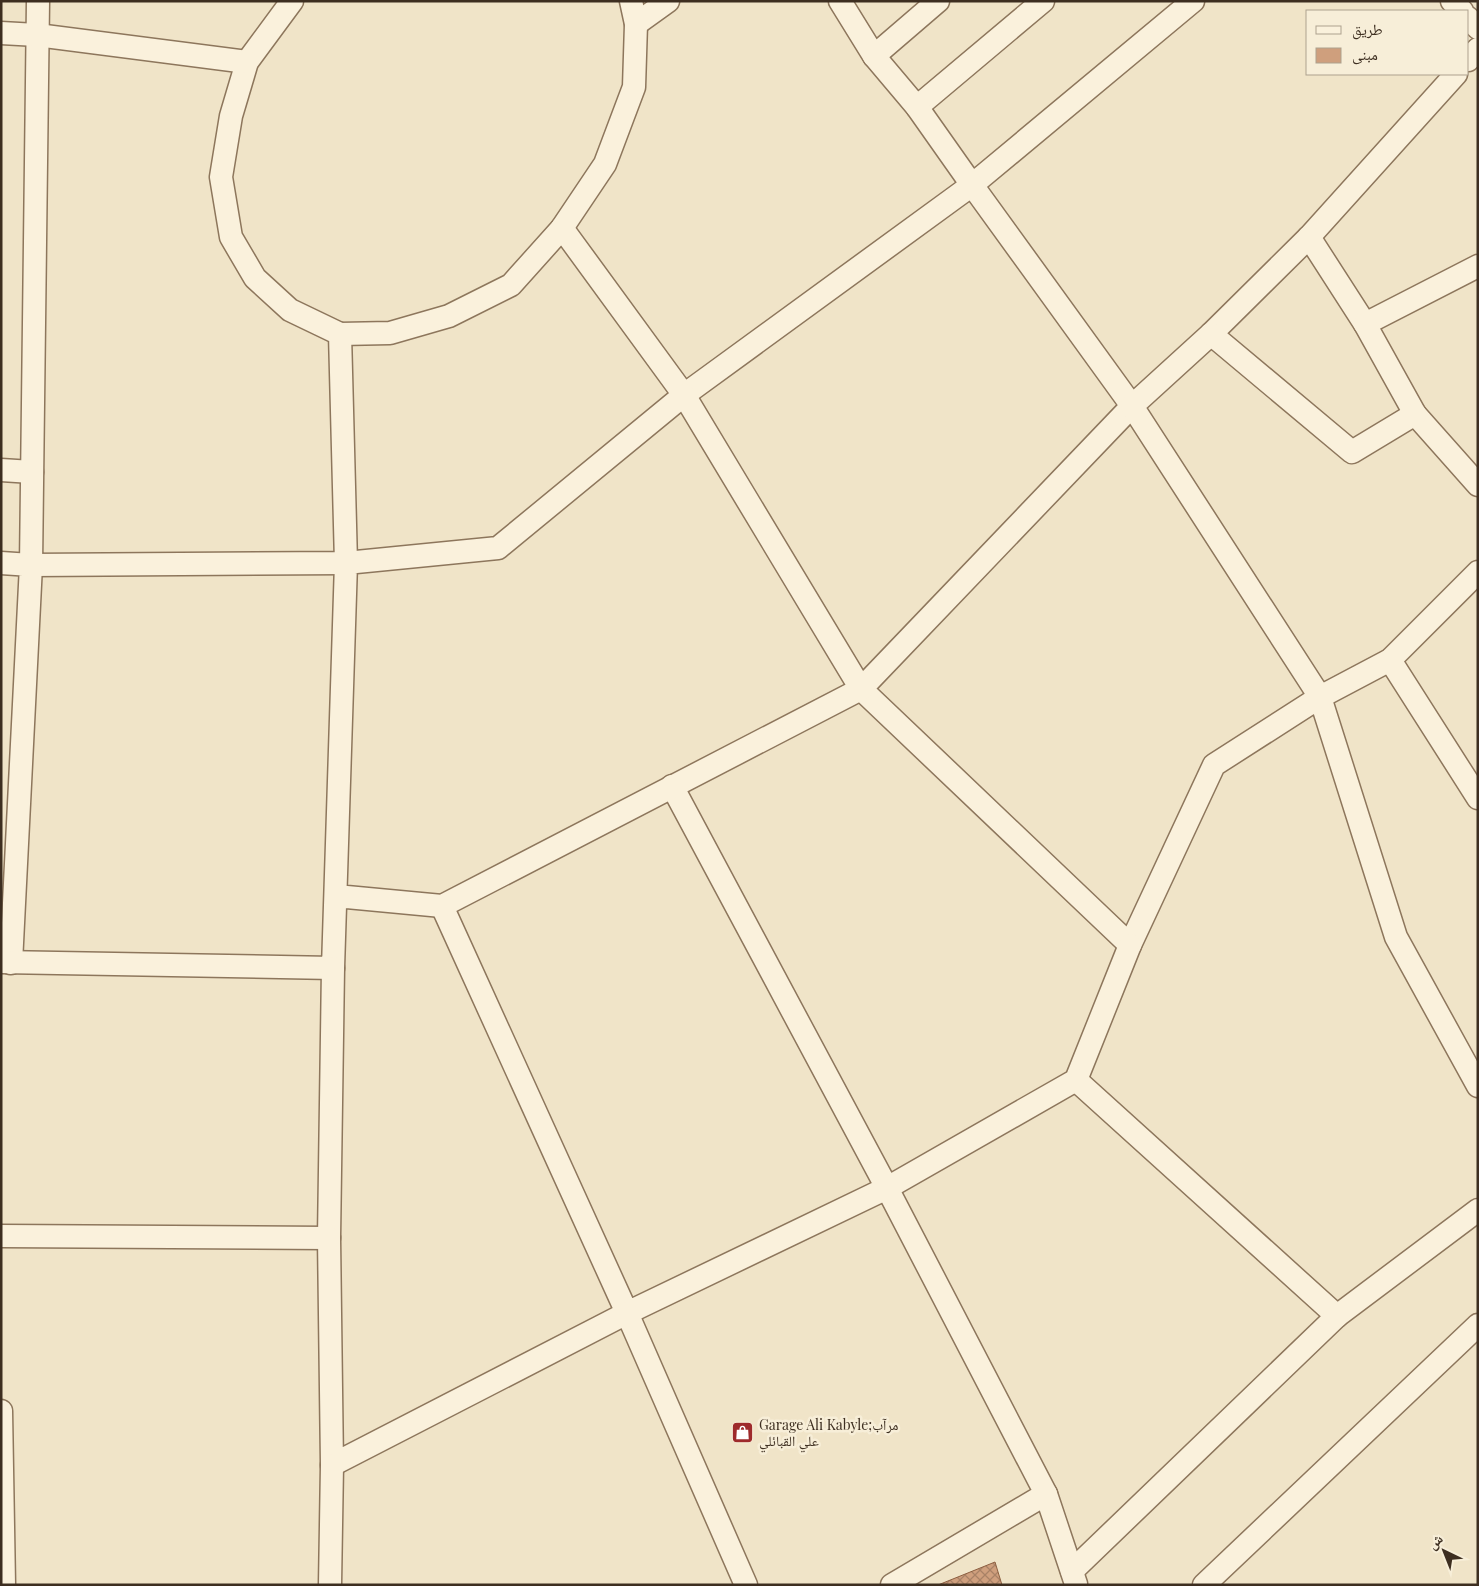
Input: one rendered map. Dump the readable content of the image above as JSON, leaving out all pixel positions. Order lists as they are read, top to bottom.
{
  "places": {
    "shop": ["Garage Ali Kabyle;مرآب علي القبائلي"]
  },
  "legend": ["طريق", "مبنى"],
  "north": "top left"
}
